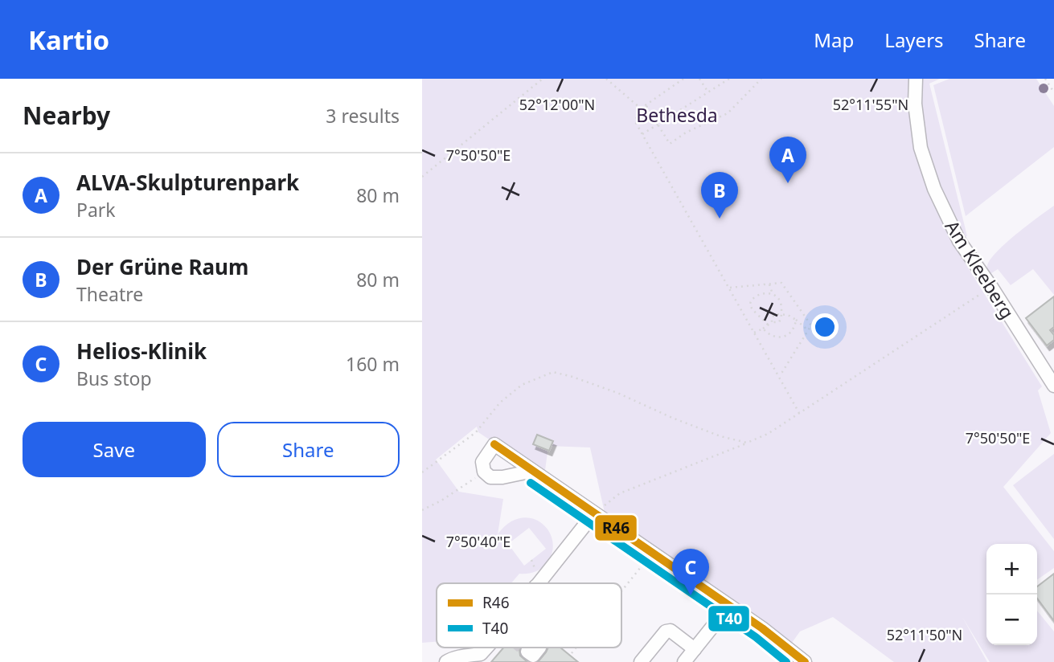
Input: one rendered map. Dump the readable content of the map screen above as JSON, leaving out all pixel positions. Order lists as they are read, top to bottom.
{
  "streets": {
    "street": ["Am Kleeberg"]
  },
  "parks": ["Bethesda"],
  "lines": ["transit line R46", "transit line T40"],
  "legend": ["R46", "T40"],
  "page": {
    "header": "Kartio",
    "nav": ["Map", "Layers", "Share"],
    "heading": ["Nearby", "3 results"],
    "pins": ["A", "B", "C"],
    "list": [
      {
        "mark": "A",
        "name": "ALVA-Skulpturenpark",
        "note": "Park",
        "value": "80 m"
      },
      {
        "mark": "B",
        "name": "Der Grüne Raum",
        "note": "Theatre",
        "value": "80 m"
      },
      {
        "mark": "C",
        "name": "Helios-Klinik",
        "note": "Bus stop",
        "value": "160 m"
      }
    ],
    "buttons": ["Save", "Share"],
    "map_buttons": ["+", "−"]
  },
  "coordinates": [
    "52°12'00\"N",
    "52°11'55\"N",
    "7°50'50\"E",
    "7°50'40\"E",
    "52°11'50\"N"
  ]
}
